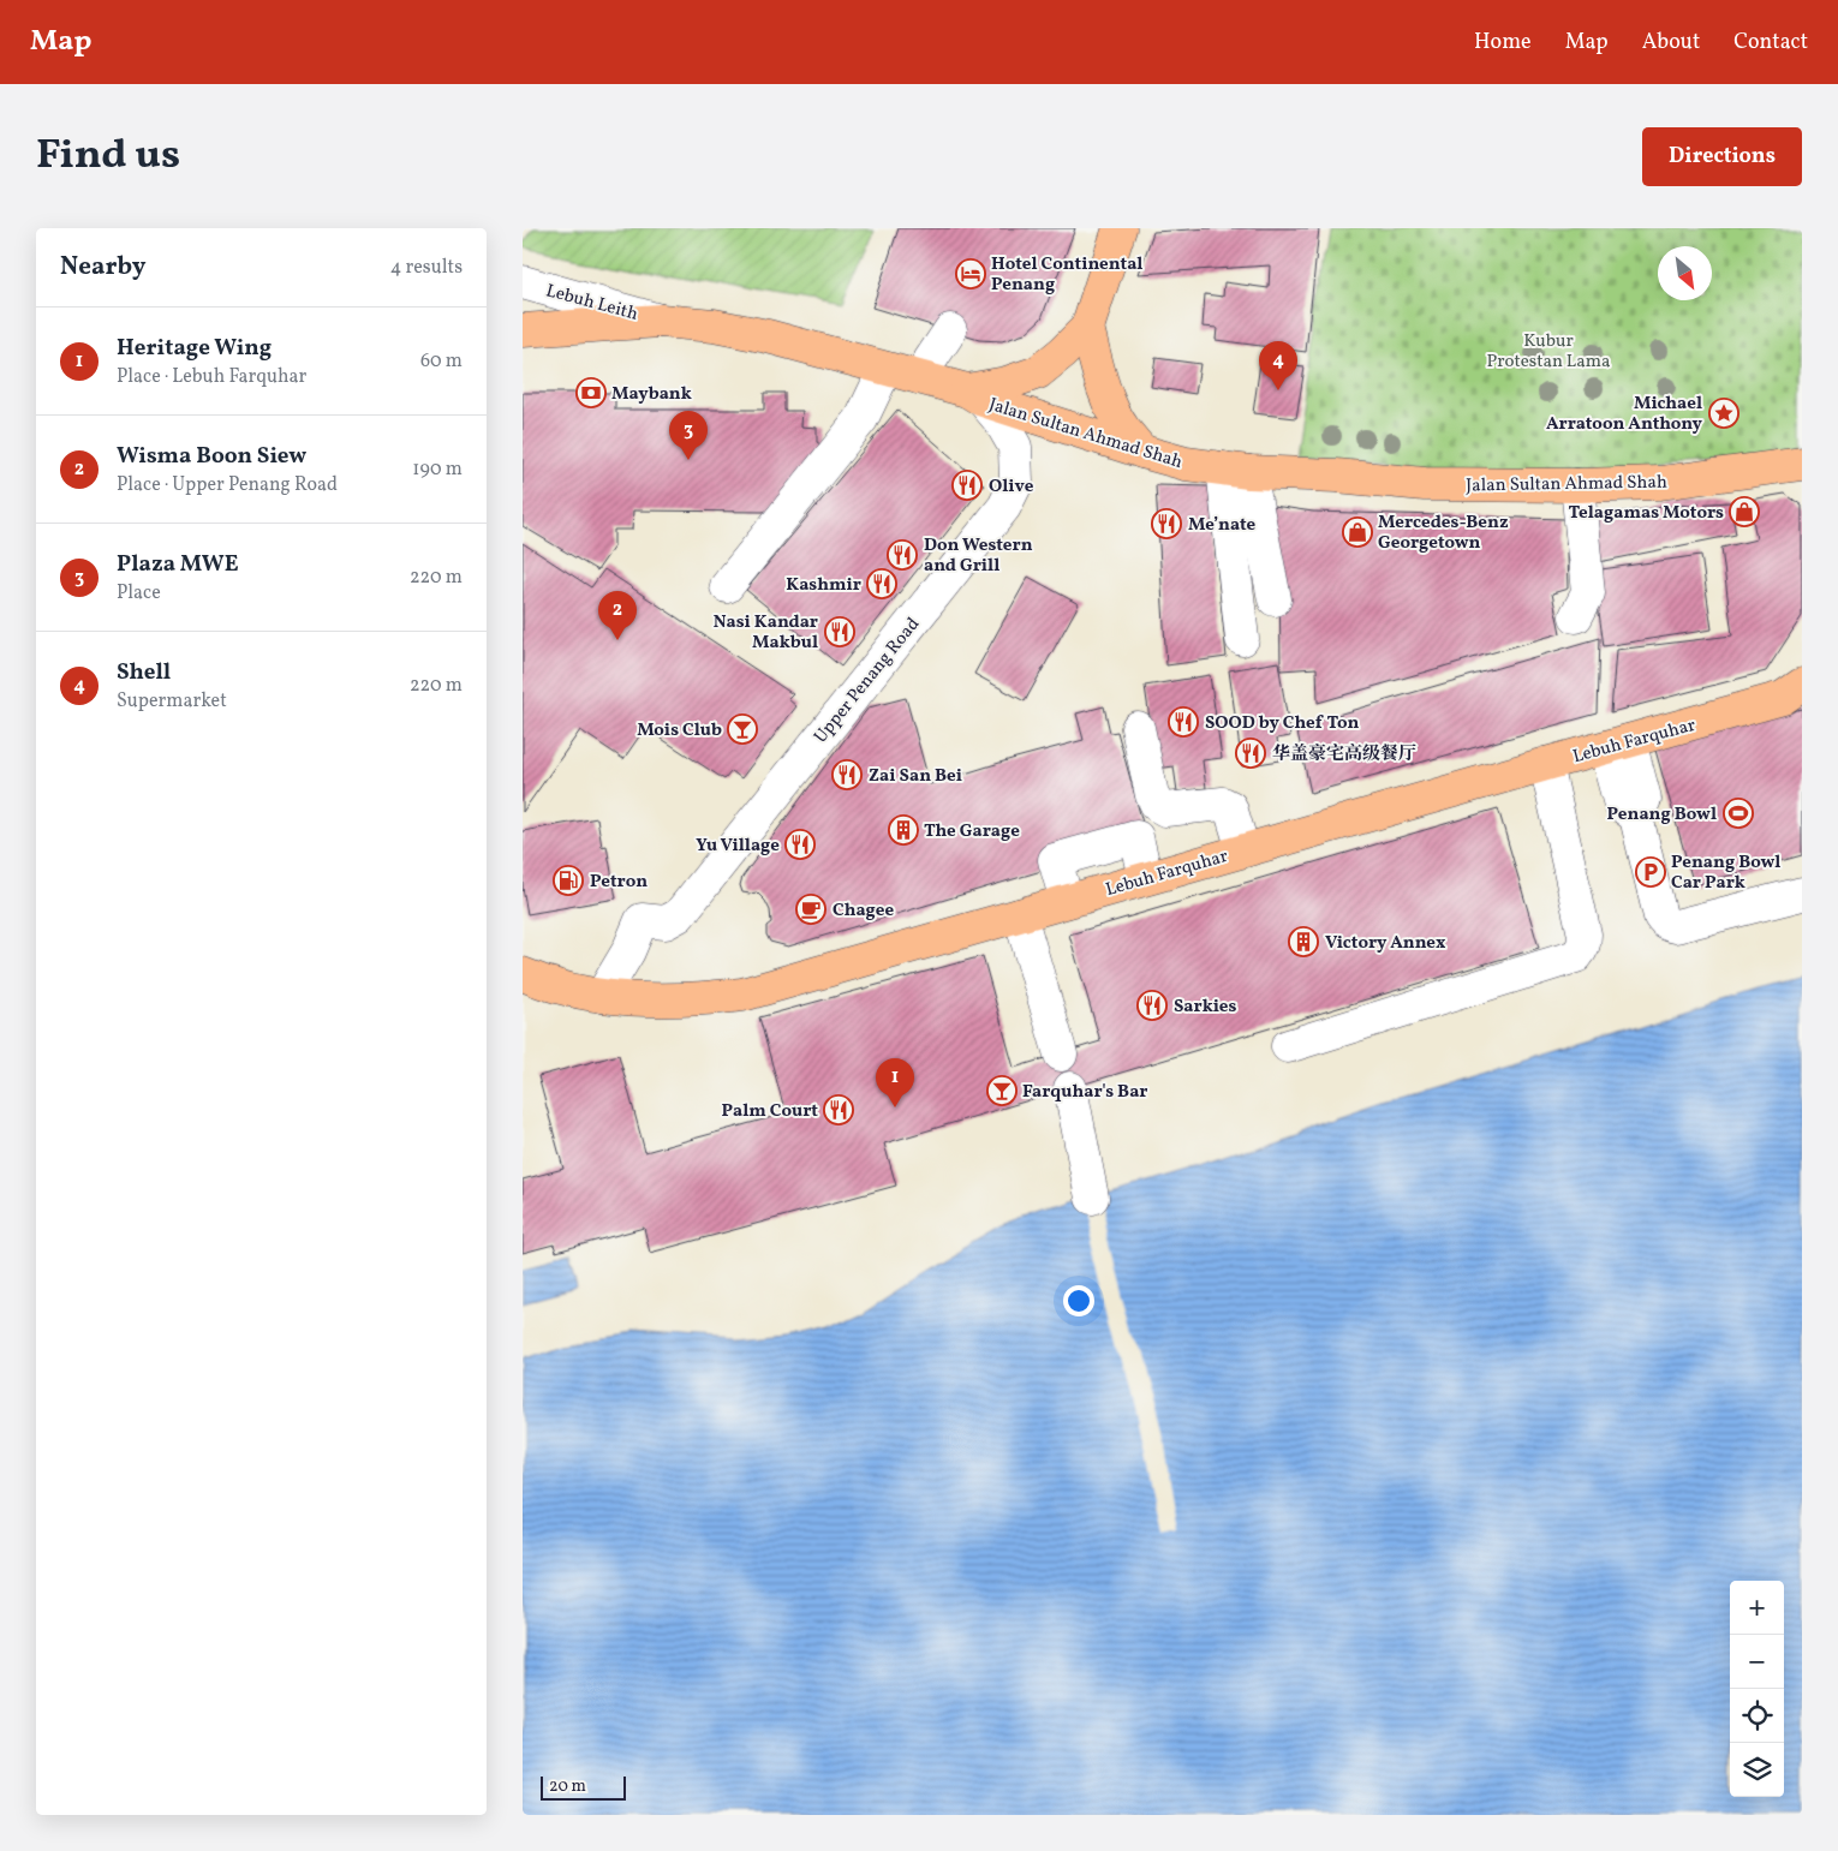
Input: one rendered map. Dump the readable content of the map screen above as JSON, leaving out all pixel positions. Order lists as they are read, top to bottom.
{
  "streets": {
    "main road": ["Jalan Sultan Ahmad Shah", "Lebuh Farquhar"],
    "street": ["Lebuh Leith", "Upper Penang Road"]
  },
  "crossings": [
    ["Lebuh Leith", "Jalan Sultan Ahmad Shah"],
    ["Jalan Sultan Ahmad Shah", "Upper Penang Road"],
    ["Upper Penang Road", "Lebuh Farquhar"]
  ],
  "parks": ["Kubur Protestan Lama"],
  "places": {
    "hotel": ["Hotel Continental Penang"],
    "bank": ["Maybank"],
    "place": ["Michael Arratoon Anthony"],
    "restaurant": [
      "Olive",
      "Me’nate",
      "Don Western and Grill",
      "Kashmir",
      "Nasi Kandar Makbul",
      "SOOD by Chef Ton",
      "华盖豪宅高级餐厅",
      "Zai San Bei",
      "Yu Village",
      "Sarkies",
      "Palm Court"
    ],
    "shop": ["Telagamas Motors", "Mercedes-Benz Georgetown"],
    "bar": ["Mois Club", "Farquhar's Bar"],
    "sports": ["Penang Bowl"],
    "building": ["The Garage", "Victory Annex"],
    "parking": ["Penang Bowl Car Park"],
    "fuel station": ["Petron"],
    "cafe": ["Chagee"]
  },
  "scale_bar": "20 m",
  "north": "bottom right",
  "page": {
    "header": "Map",
    "nav": [
      "Home",
      "Map",
      "About",
      "Contact"
    ],
    "title": "Find us",
    "buttons": "Directions",
    "heading": ["Nearby", "4 results"],
    "list": [
      {
        "mark": "1",
        "name": "Heritage Wing",
        "note": "Place · Lebuh Farquhar",
        "value": "60 m"
      },
      {
        "mark": "2",
        "name": "Wisma Boon Siew",
        "note": "Place · Upper Penang Road",
        "value": "190 m"
      },
      {
        "mark": "3",
        "name": "Plaza MWE",
        "note": "Place",
        "value": "220 m"
      },
      {
        "mark": "4",
        "name": "Shell",
        "note": "Supermarket",
        "value": "220 m"
      }
    ],
    "pins": [
      "4",
      "3",
      "2",
      "1"
    ],
    "map_buttons": ["+", "−"],
    "scale": "20 m"
  }
}
